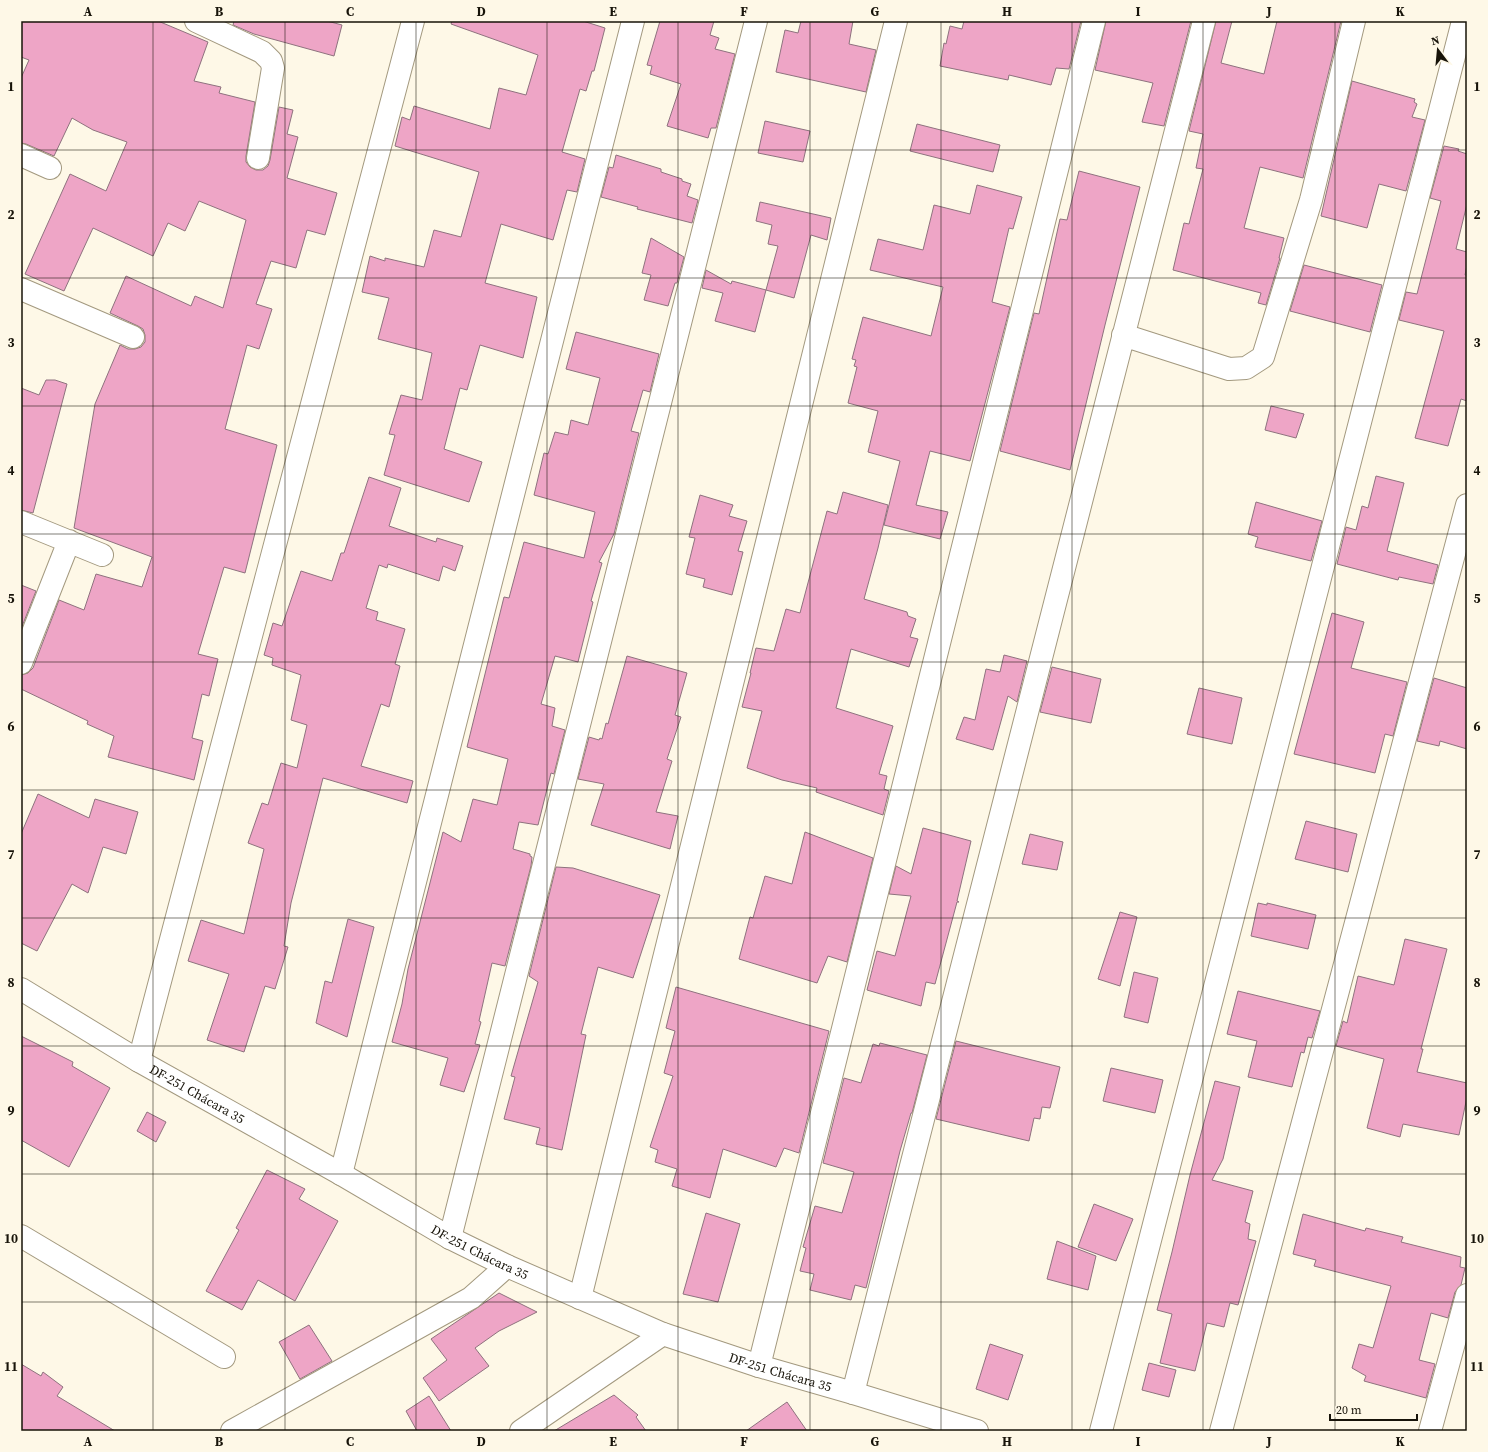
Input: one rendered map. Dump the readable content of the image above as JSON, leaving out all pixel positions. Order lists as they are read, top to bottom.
{
  "streets": {
    "street": ["DF-251 Chácara 35"]
  },
  "scale_bar": "20 m",
  "north": "top",
  "grid": {
    "columns": [
      "A",
      "B",
      "C",
      "D",
      "E",
      "F",
      "G",
      "H",
      "I",
      "J",
      "K"
    ],
    "rows": [
      "1",
      "2",
      "3",
      "4",
      "5",
      "6",
      "7",
      "8",
      "9",
      "10",
      "11"
    ]
  }
}
